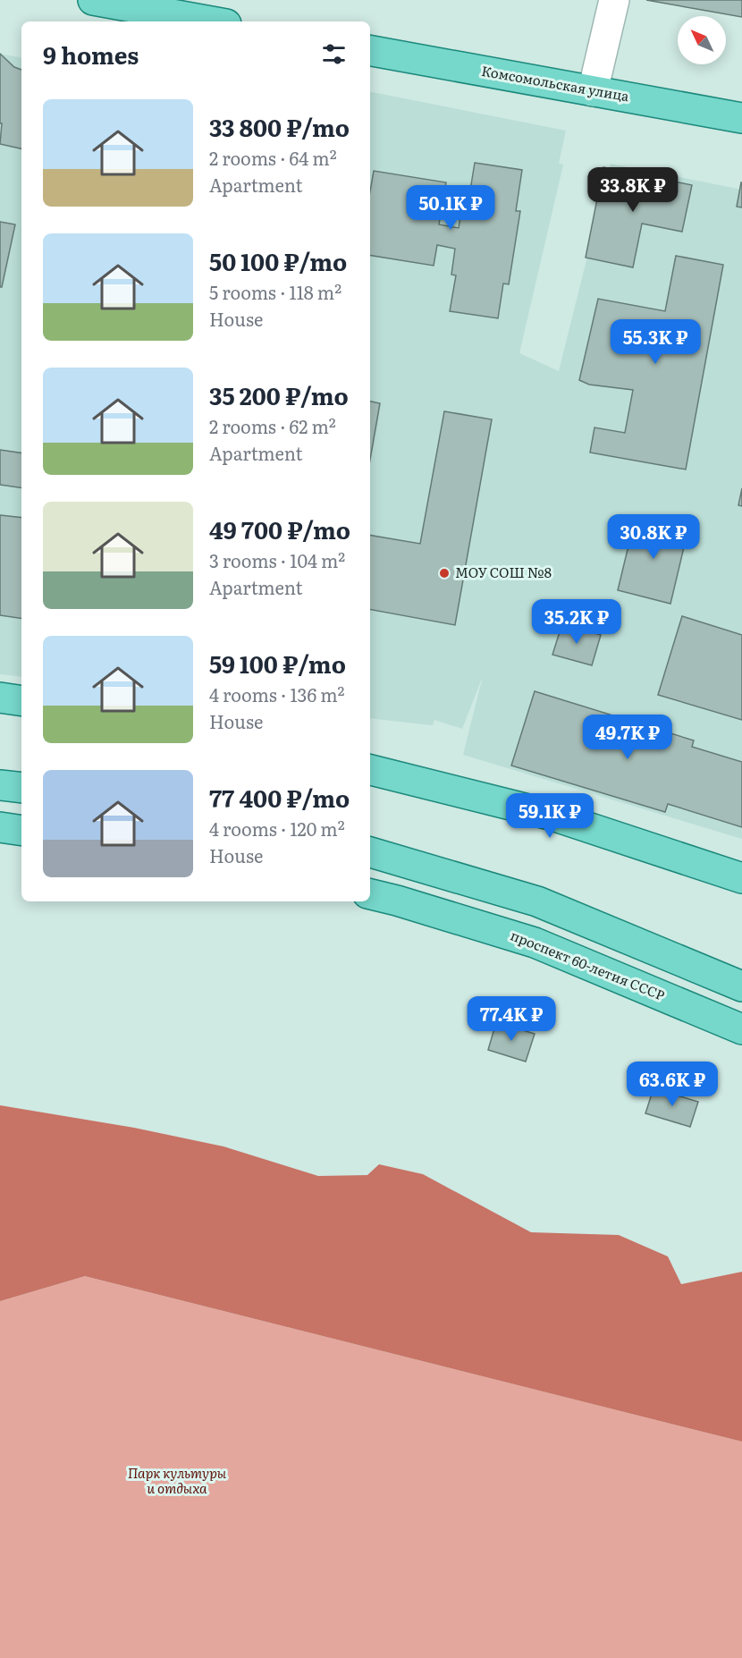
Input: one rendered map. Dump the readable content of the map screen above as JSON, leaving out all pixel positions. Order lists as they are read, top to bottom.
{
  "streets": {
    "main road": ["Комсомольская улица", "проспект 60-летия СССР"]
  },
  "parks": ["Парк культуры и отдыха"],
  "places": ["МОУ СОШ №8"],
  "north": "top left",
  "page": {
    "heading": "9 homes",
    "list": [
      {
        "name": "33 800 ₽/mo",
        "note": "2 rooms · 64 m² · Apartment"
      },
      {
        "name": "50 100 ₽/mo",
        "note": "5 rooms · 118 m² · House"
      },
      {
        "name": "35 200 ₽/mo",
        "note": "2 rooms · 62 m² · Apartment"
      },
      {
        "name": "49 700 ₽/mo",
        "note": "3 rooms · 104 m² · Apartment"
      },
      {
        "name": "59 100 ₽/mo",
        "note": "4 rooms · 136 m² · House"
      },
      {
        "name": "77 400 ₽/mo",
        "note": "4 rooms · 120 m² · House"
      }
    ],
    "price": [
      "33.8K ₽",
      "50.1K ₽",
      "55.3K ₽",
      "30.8K ₽",
      "35.2K ₽",
      "49.7K ₽",
      "59.1K ₽",
      "77.4K ₽",
      "63.6K ₽"
    ]
  }
}
